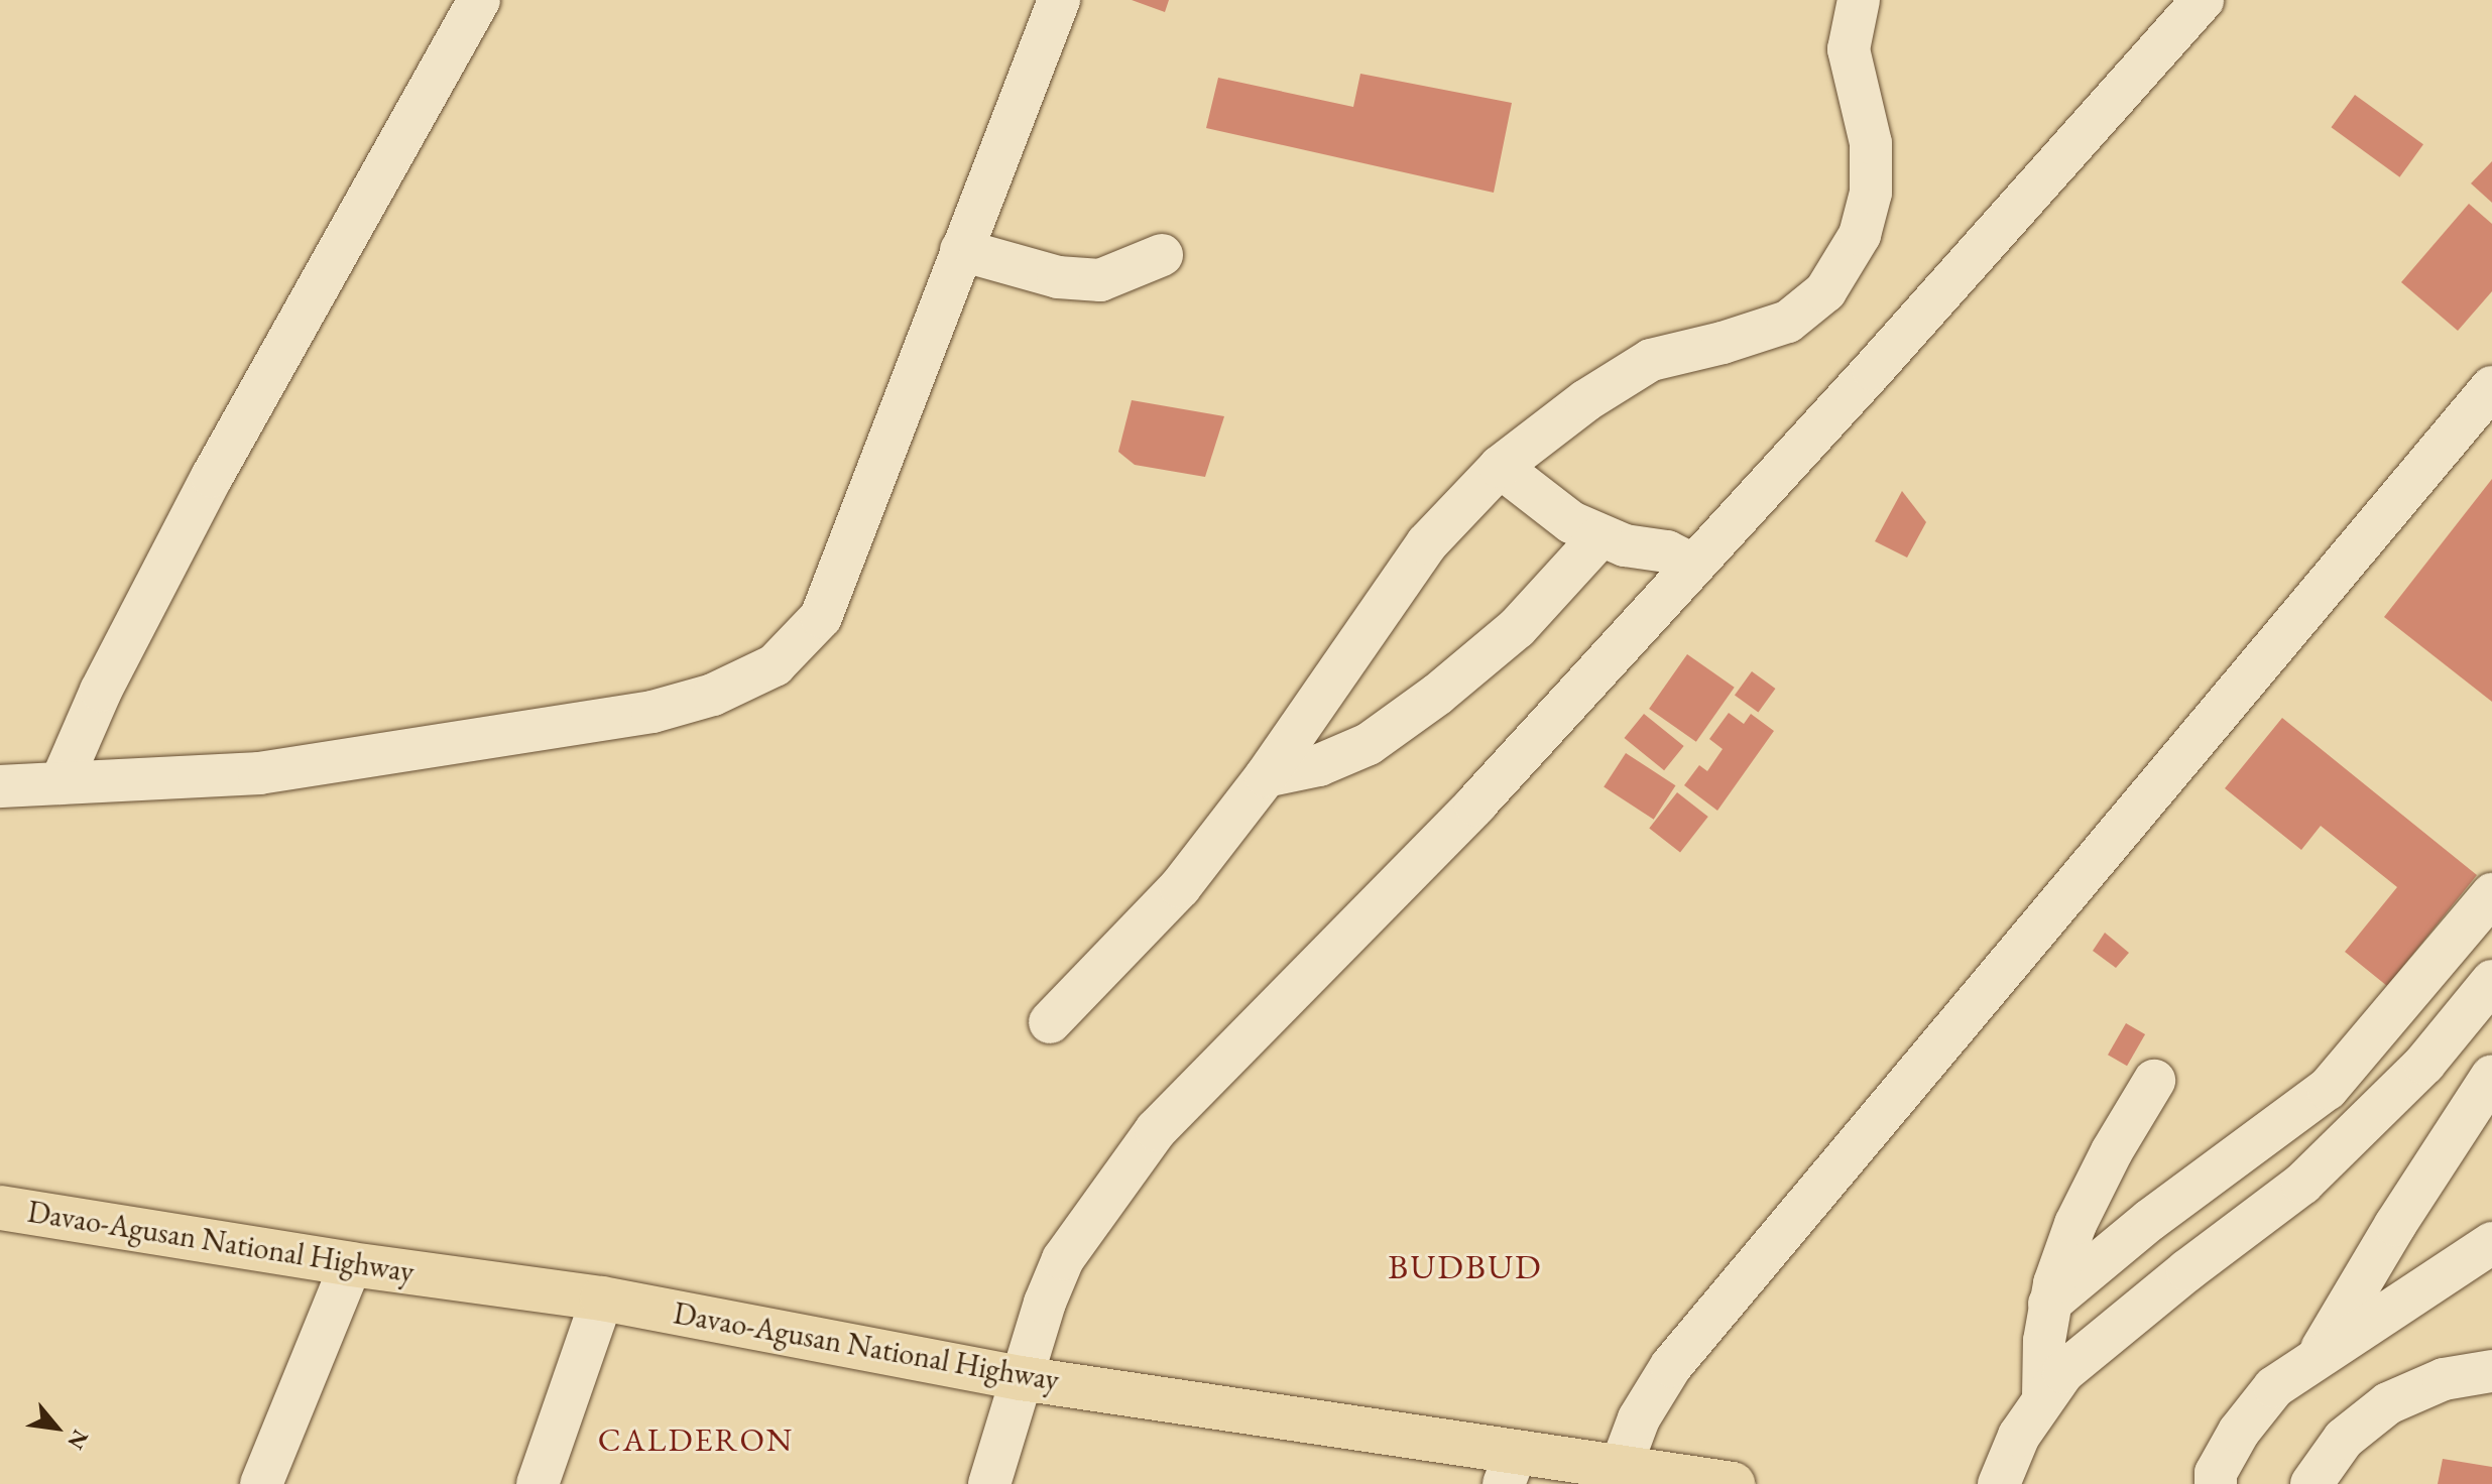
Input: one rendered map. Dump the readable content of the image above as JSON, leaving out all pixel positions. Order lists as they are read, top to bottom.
{
  "streets": {
    "highway": ["Davao-Agusan National Highway"]
  },
  "districts": ["BUDBUD", "CALDERON"],
  "north": "bottom right"
}
